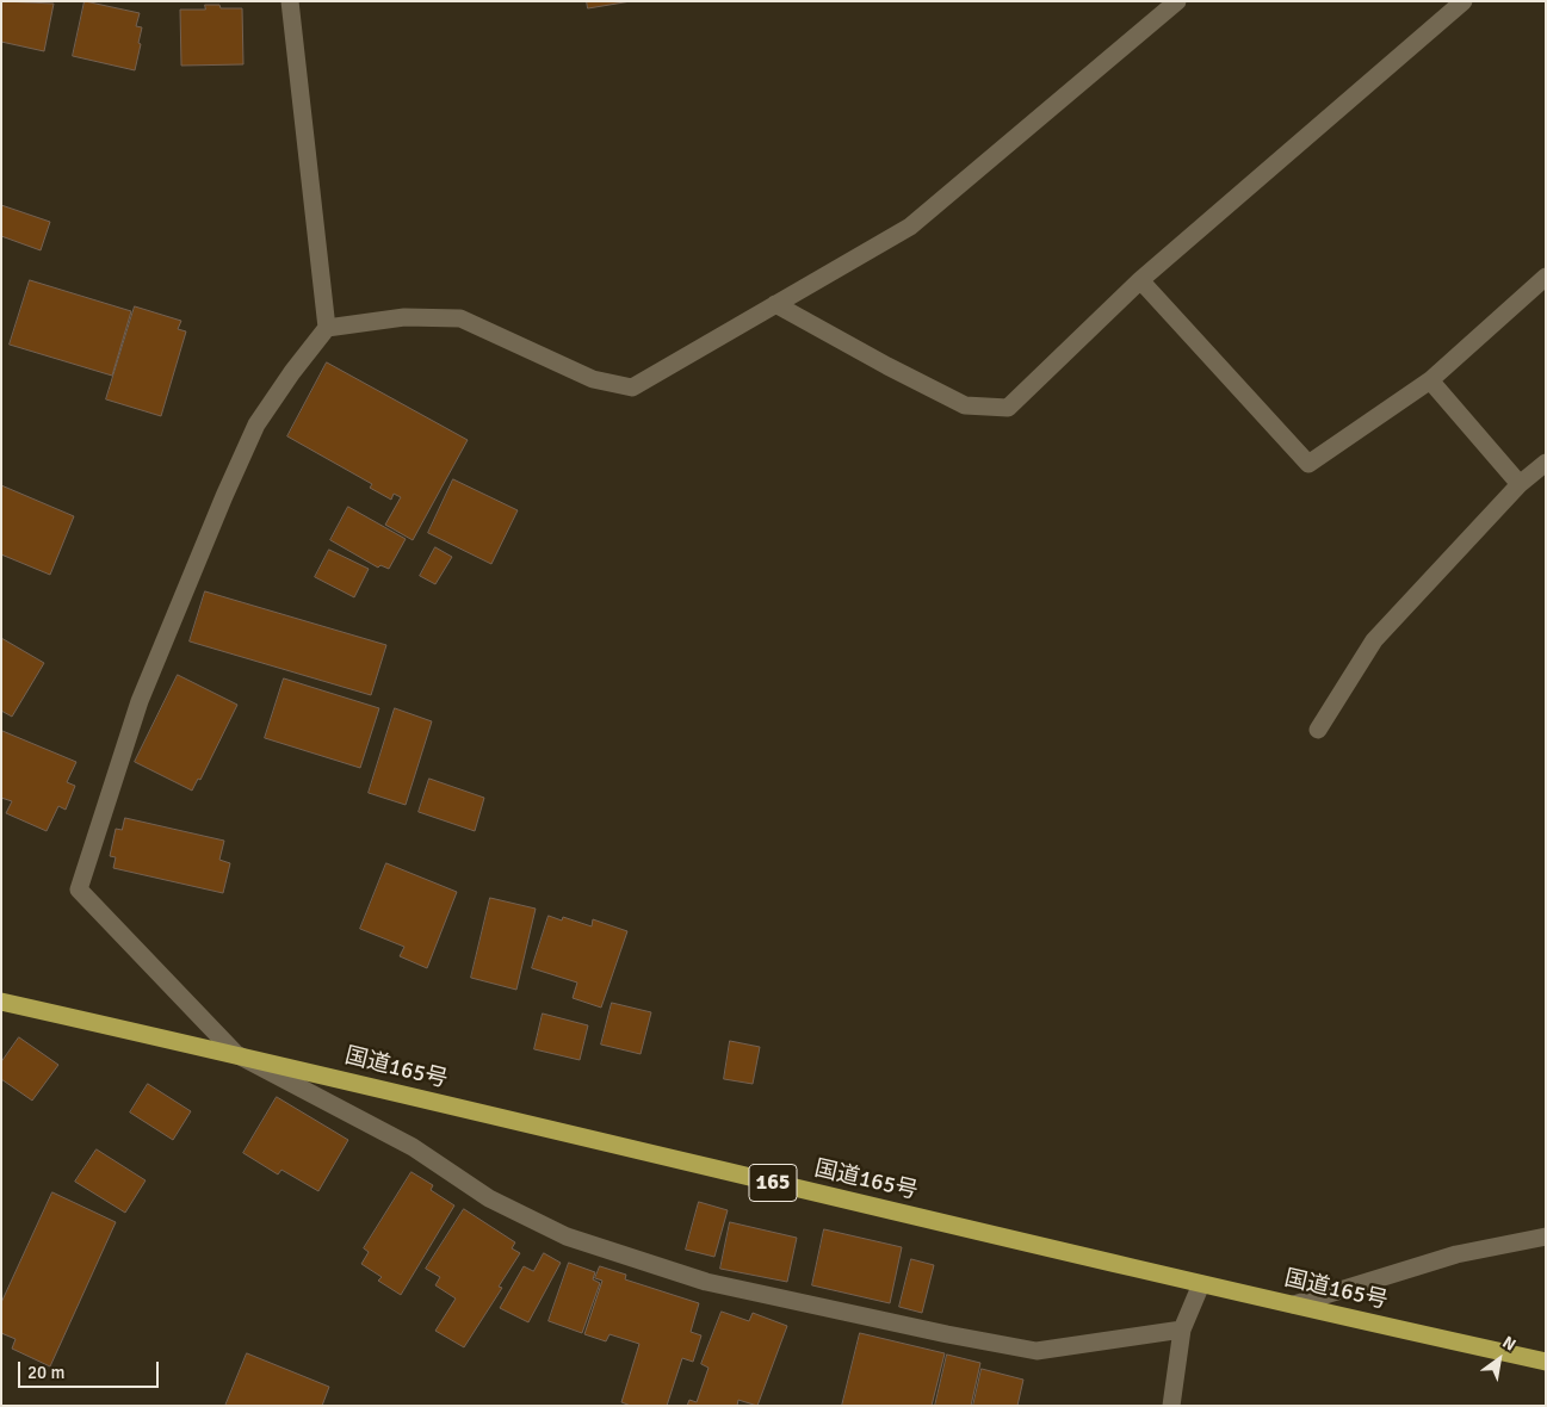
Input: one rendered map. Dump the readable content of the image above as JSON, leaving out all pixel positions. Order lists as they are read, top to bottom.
{
  "streets": {
    "highway": ["国道165号", "165"]
  },
  "scale_bar": "20 m",
  "north": "top right"
}
